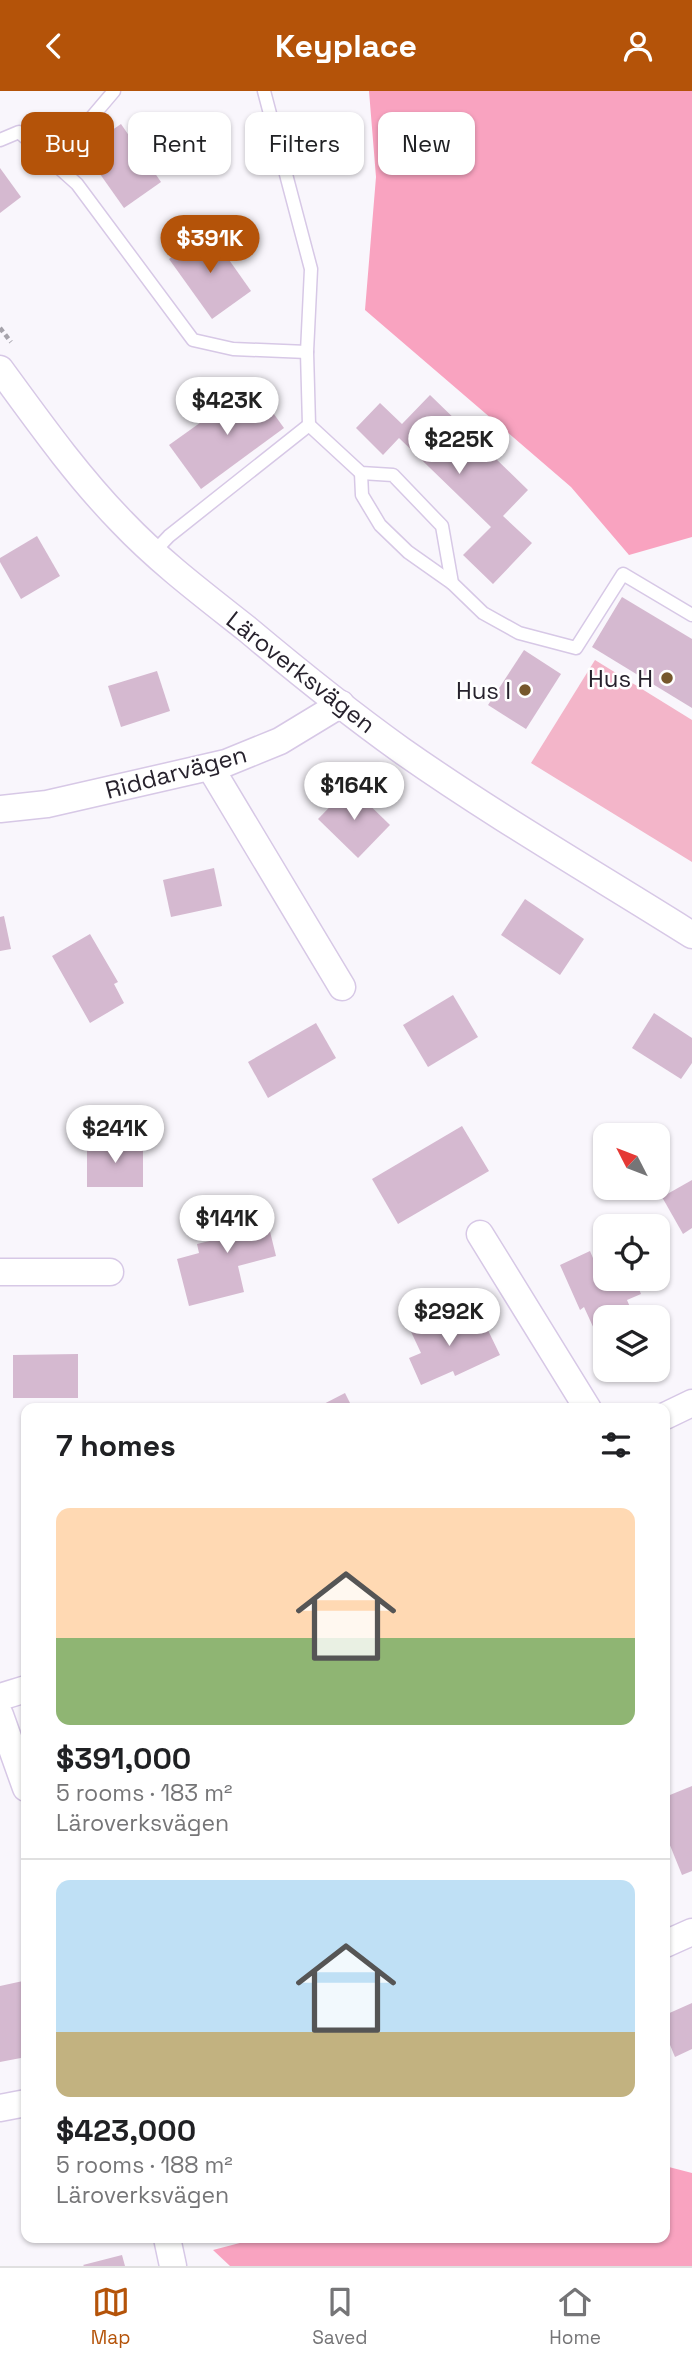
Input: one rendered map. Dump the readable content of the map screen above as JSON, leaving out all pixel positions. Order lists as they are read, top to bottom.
{
  "streets": {
    "street": ["Läroverksvägen", "Riddarvägen"]
  },
  "crossings": [
    ["Läroverksvägen", "Riddarvägen"]
  ],
  "places": ["Hus H", "Hus I"],
  "north": "top left",
  "page": {
    "header": "Keyplace",
    "chip": [
      "Buy",
      "Rent",
      "Filters",
      "New"
    ],
    "price": [
      "$391K",
      "$423K",
      "$225K",
      "$164K",
      "$241K",
      "$141K",
      "$292K"
    ],
    "heading": "7 homes",
    "list": [
      {
        "name": "$391,000",
        "note": "5 rooms · 183 m² · Läroverksvägen"
      },
      {
        "name": "$423,000",
        "note": "5 rooms · 188 m² · Läroverksvägen"
      }
    ],
    "tabs": ["Map", "Saved", "Home"]
  }
}
